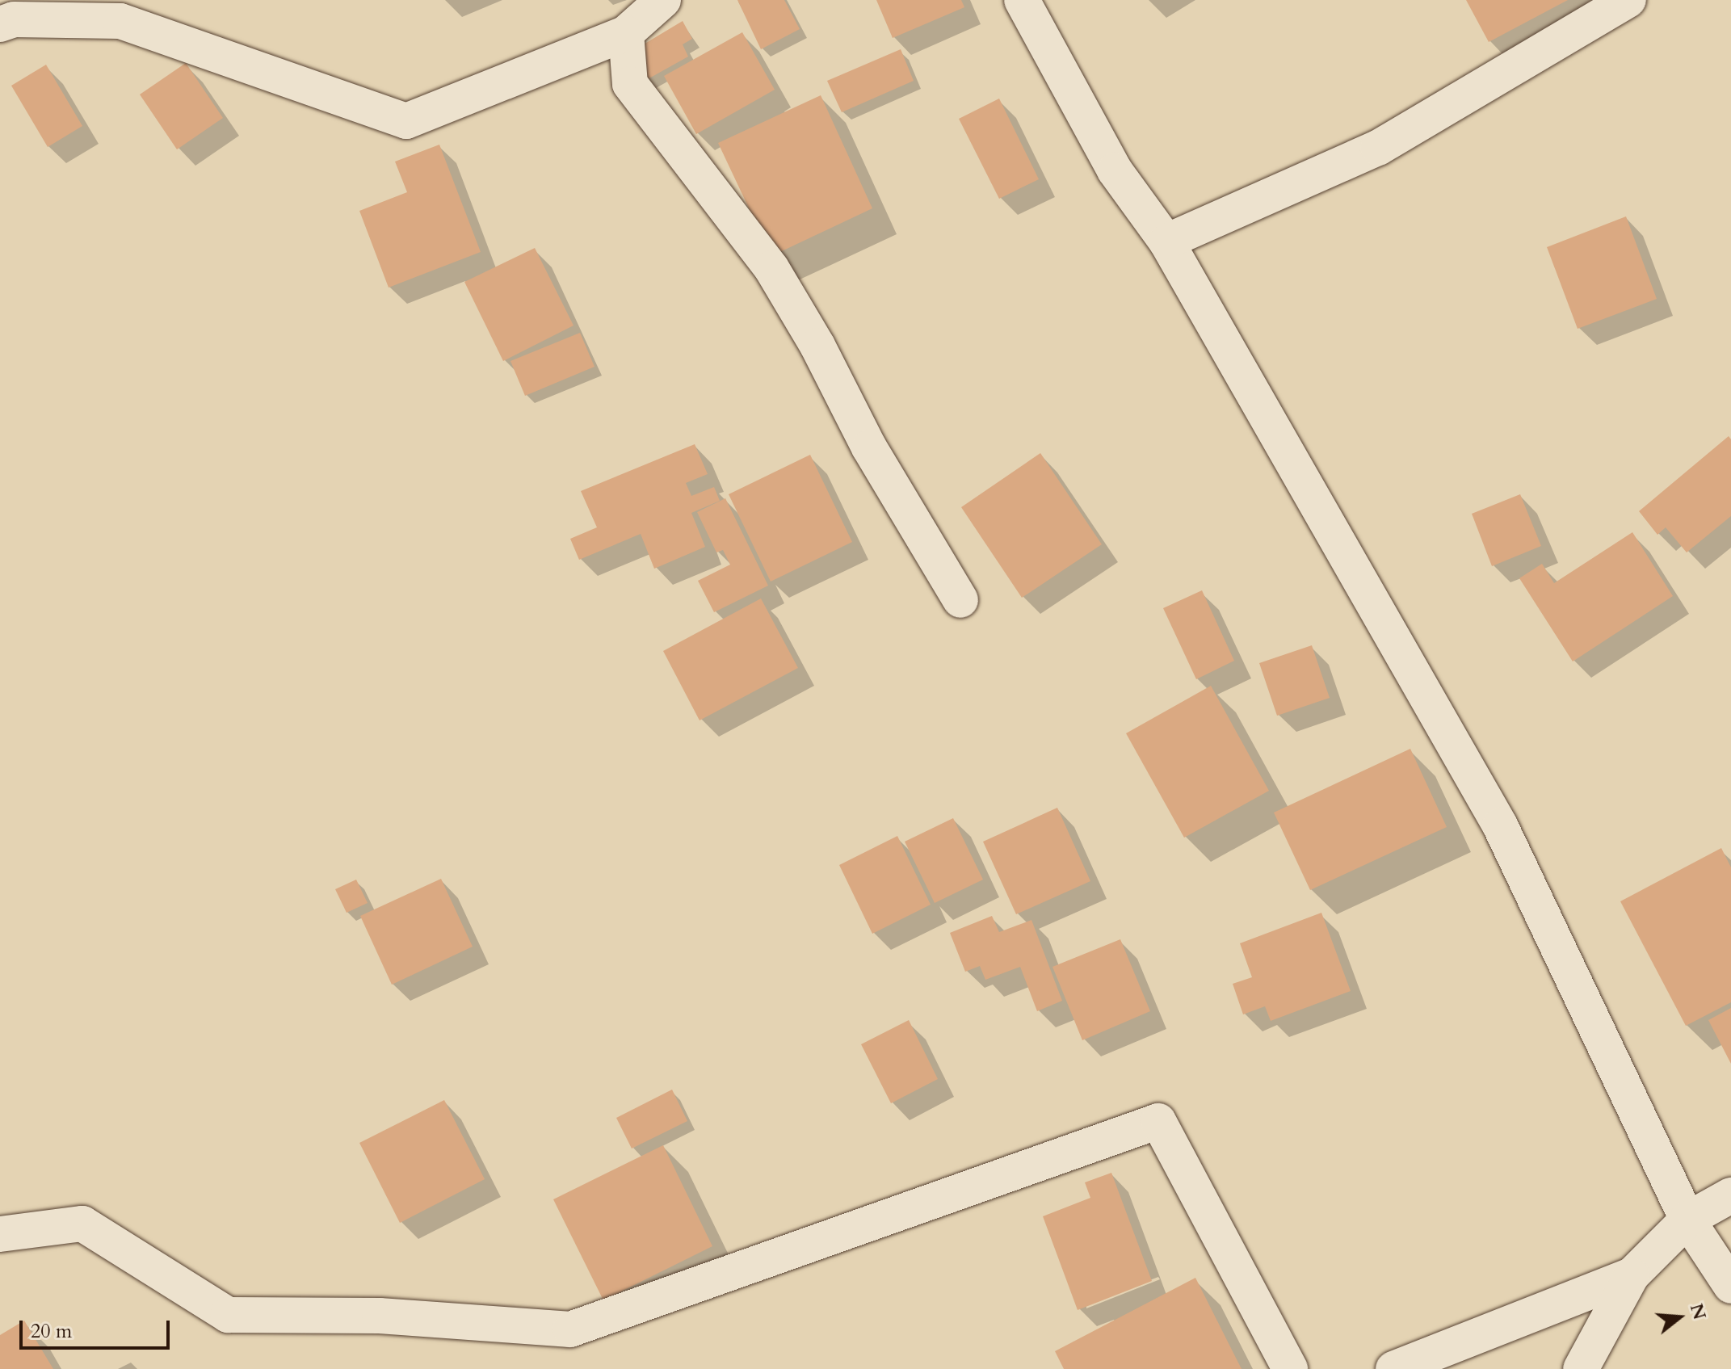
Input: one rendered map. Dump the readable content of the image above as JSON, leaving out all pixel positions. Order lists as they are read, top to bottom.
{
  "scale_bar": "20 m",
  "north": "right"
}
